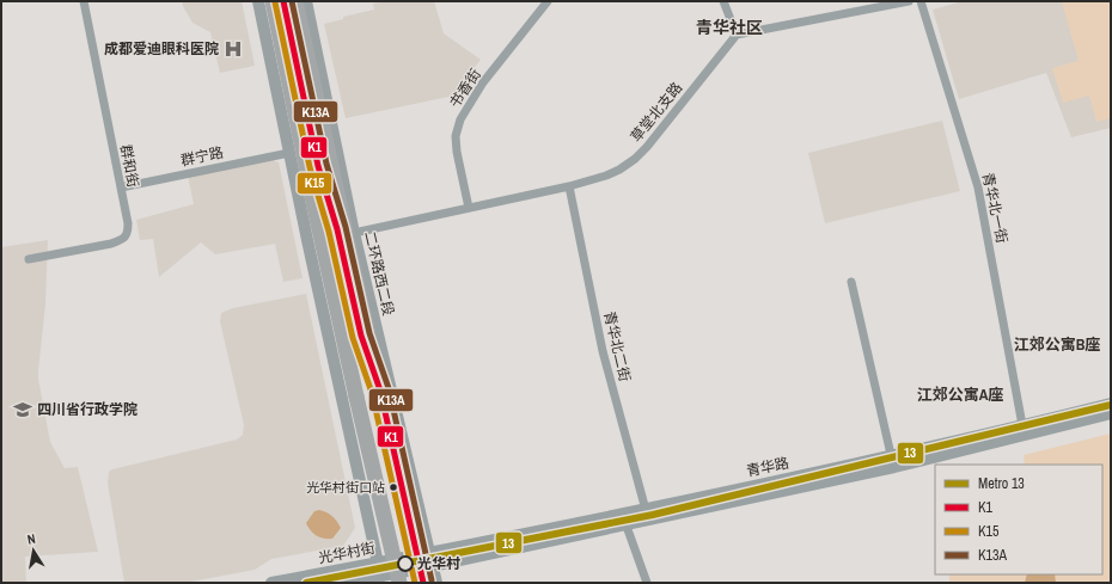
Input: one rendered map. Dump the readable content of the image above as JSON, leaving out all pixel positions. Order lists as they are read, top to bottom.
{
  "streets": {
    "main road": ["二环路西二段", "青华路", "光华村街"],
    "street": [
      "书香街",
      "草堂北支路",
      "群宁路",
      "群和街",
      "青华北一街",
      "青华北二街"
    ]
  },
  "crossings": [
    ["书香街", "草堂北支路"],
    ["草堂北支路", "二环路西二段"],
    ["草堂北支路", "青华北二街"],
    ["群宁路", "群和街"],
    ["青华北一街", "青华路"],
    ["二环路西二段", "青华路"],
    ["二环路西二段", "光华村街"],
    ["青华北二街", "青华路"],
    ["青华路", "光华村街"]
  ],
  "districts": ["青华社区", "江郊公寓B座", "江郊公寓A座"],
  "places": {
    "hospital": ["成都爱迪眼科医院"],
    "school or university": ["四川省行政学院"],
    "other": ["光华村街口站", "光华村"]
  },
  "lines": [
    "transit line K1",
    "transit line K13A",
    "transit line K15",
    "metro line 13"
  ],
  "legend": [
    "Metro 13",
    "K1",
    "K15",
    "K13A"
  ],
  "north": "top"
}
